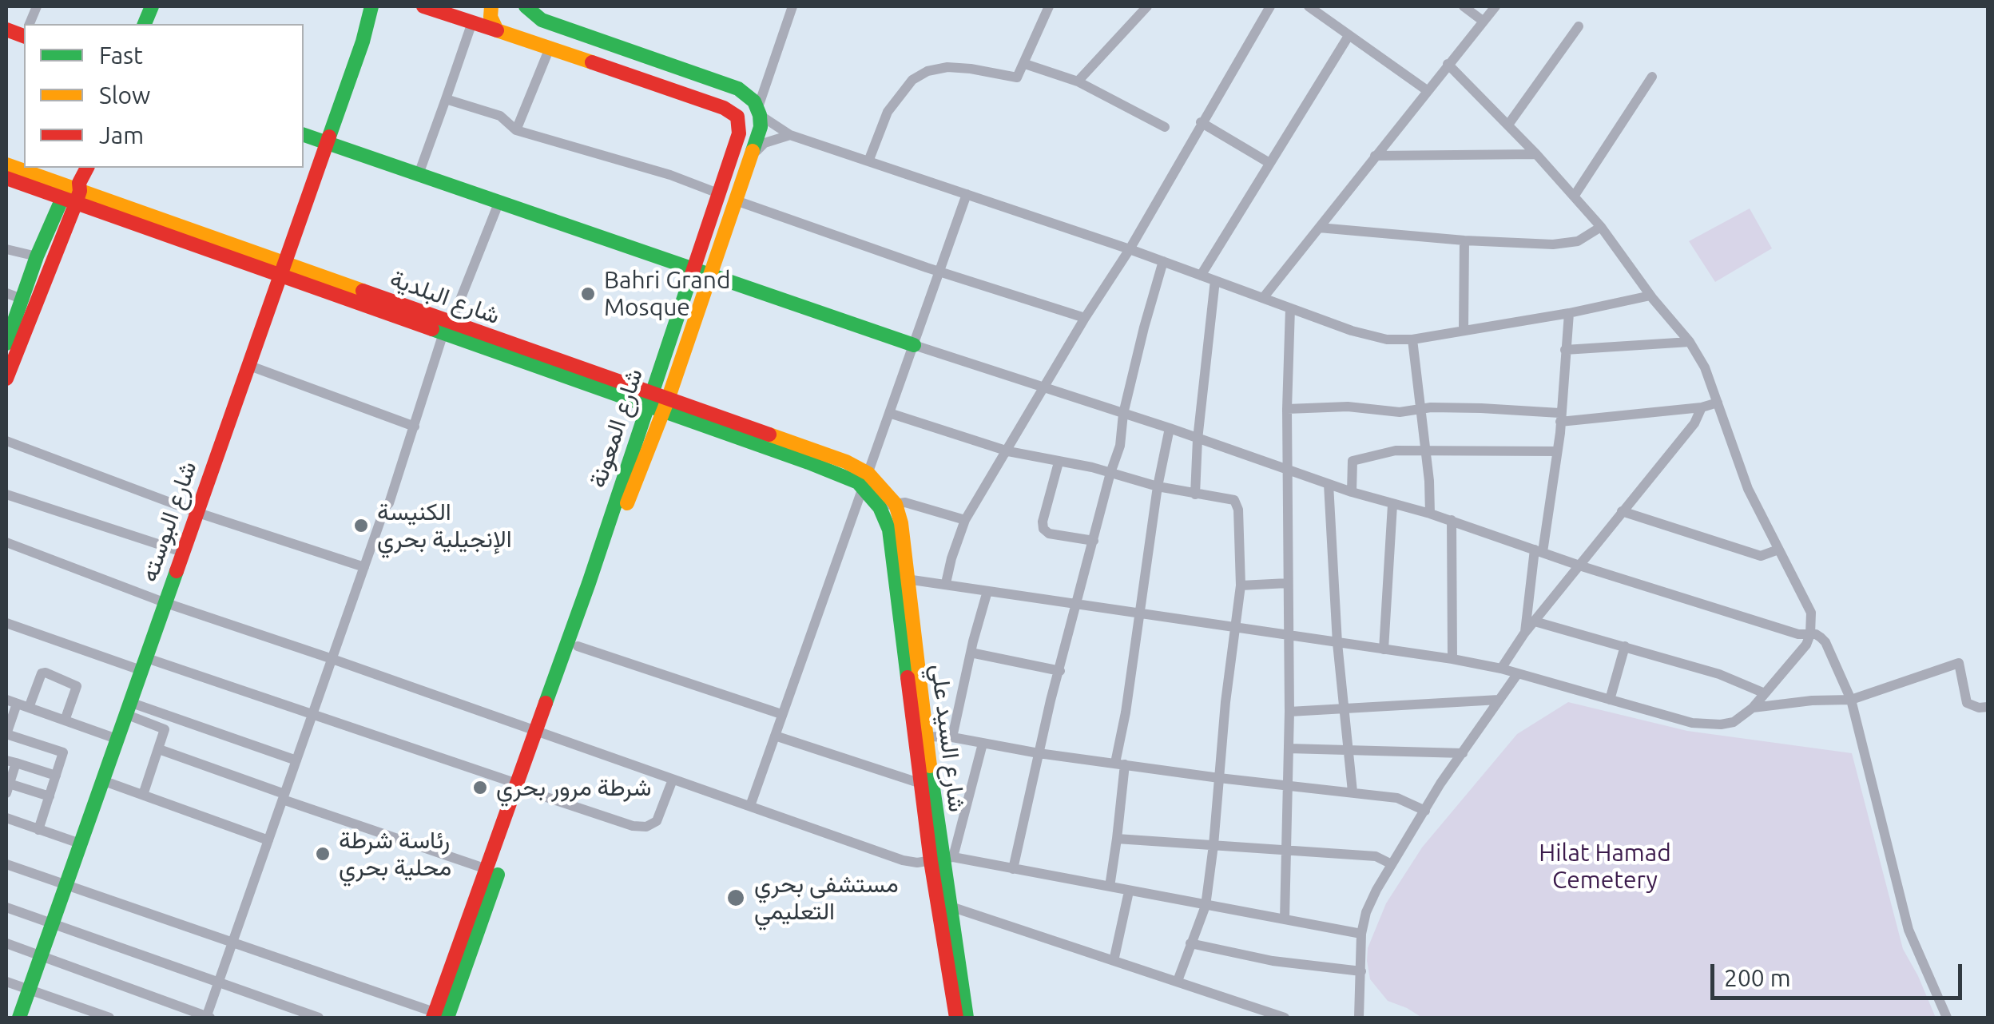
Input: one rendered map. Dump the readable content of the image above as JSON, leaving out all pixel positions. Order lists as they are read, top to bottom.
{
  "streets": {
    "main road": [
      "شارع البلدية",
      "شارع المعونة",
      "شارع البوسته",
      "شارع السيد علي"
    ]
  },
  "crossings": [
    ["شارع البلدية", "شارع المعونة"],
    ["شارع البلدية", "شارع البوسته"],
    ["شارع البلدية", "شارع السيد علي"]
  ],
  "parks": ["Hilat Hamad Cemetery"],
  "places": [
    "Bahri Grand Mosque",
    "الكنيسة الإنجيلية بحري",
    "شرطة مرور بحري",
    "رئاسة شرطة محلية بحري",
    "مستشفى بحري التعليمي"
  ],
  "legend": ["Fast", "Slow", "Jam"],
  "scale_bar": "200 m"
}
